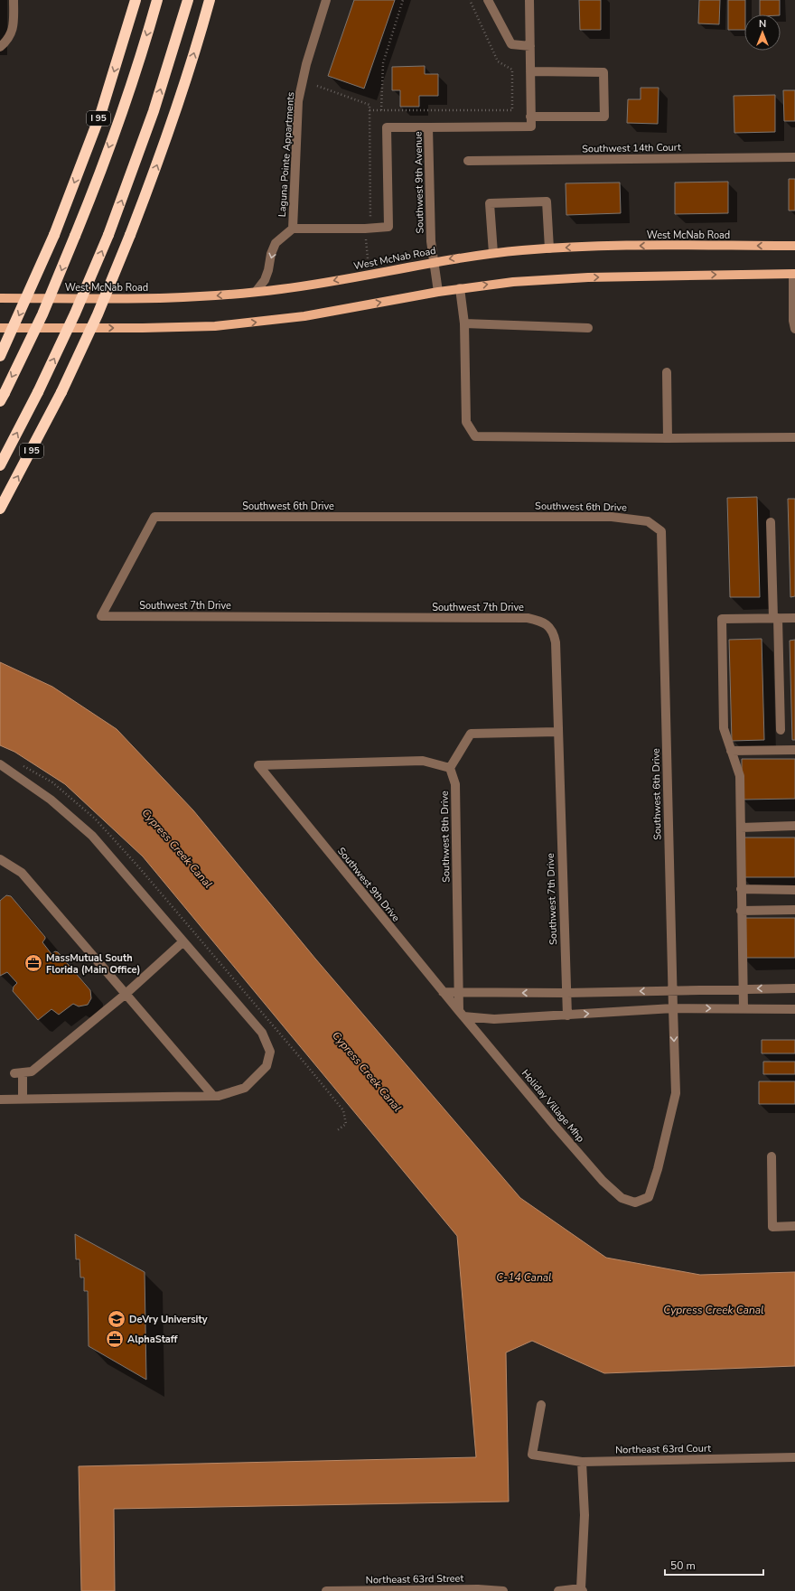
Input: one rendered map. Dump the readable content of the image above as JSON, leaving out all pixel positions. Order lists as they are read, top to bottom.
{
  "streets": {
    "highway": ["I 95"],
    "main road": ["West McNab Road"],
    "street": [
      "Southwest 14th Court",
      "Laguna Pointe Appartments",
      "Southwest 9th Avenue",
      "Southwest 6th Drive",
      "Southwest 7th Drive",
      "Southwest 8th Drive",
      "Southwest 9th Drive",
      "Holiday Village Mhp",
      "Northeast 63rd Court",
      "Northeast 63rd Street"
    ]
  },
  "crossings": [
    ["Laguna Pointe Appartments", "Southwest 9th Avenue"],
    ["Southwest 9th Avenue", "West McNab Road"],
    ["Southwest 6th Drive", "Southwest 7th Drive"],
    ["Southwest 6th Drive", "Holiday Village Mhp"],
    ["Southwest 8th Drive", "Southwest 9th Drive"],
    ["Southwest 8th Drive", "Holiday Village Mhp"],
    ["Southwest 9th Drive", "Holiday Village Mhp"]
  ],
  "water": ["Cypress Creek Canal", "C-14 Canal"],
  "places": {
    "office": ["MassMutual South Florida (Main Office)", "AlphaStaff"],
    "school or university": ["DeVry University"]
  },
  "scale_bar": "50 m",
  "north": "top"
}
